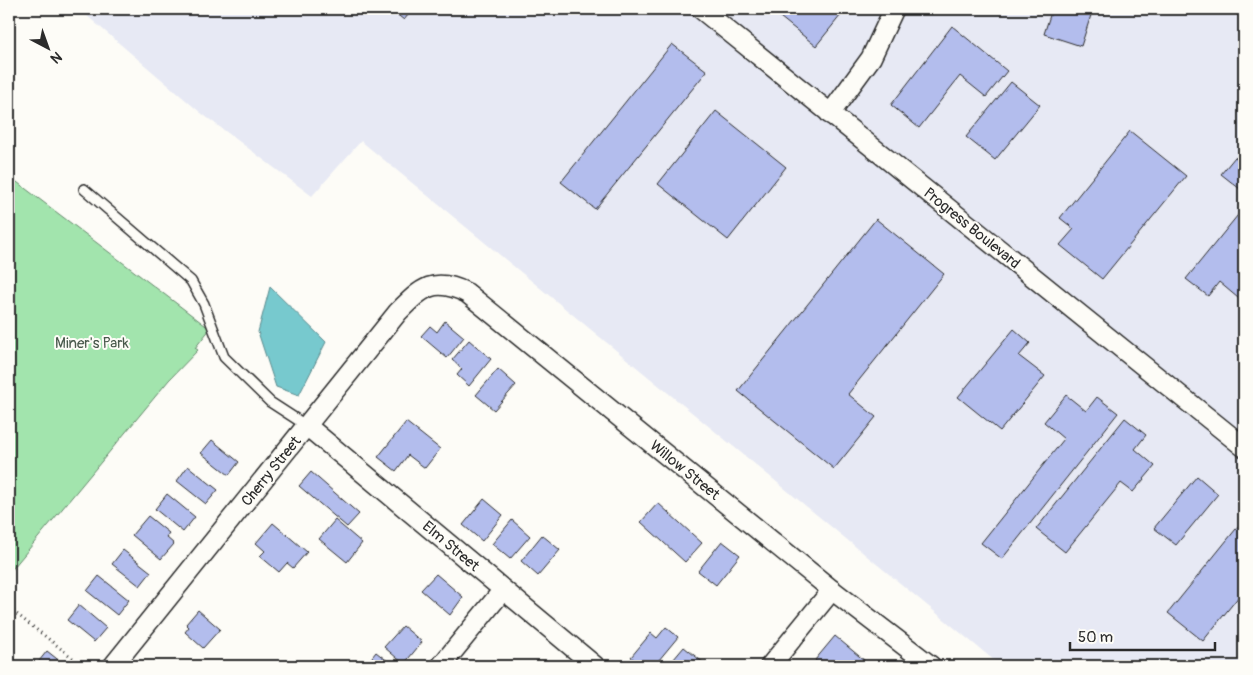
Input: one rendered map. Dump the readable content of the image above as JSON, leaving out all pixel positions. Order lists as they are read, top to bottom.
{
  "streets": {
    "street": [
      "Progress Boulevard",
      "Willow Street",
      "Cherry Street",
      "Elm Street"
    ]
  },
  "crossings": [
    ["Willow Street", "Cherry Street"],
    ["Cherry Street", "Elm Street"]
  ],
  "parks": ["Miner's Park"],
  "scale_bar": "50 m",
  "north": "bottom right"
}
